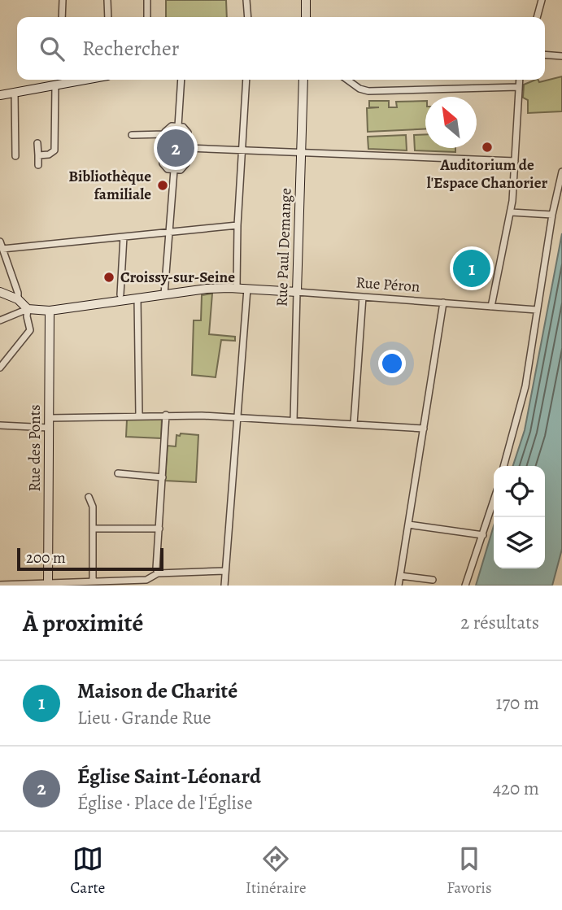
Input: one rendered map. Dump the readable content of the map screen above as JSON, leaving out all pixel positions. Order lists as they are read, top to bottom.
{
  "streets": {
    "main road": ["Rue Paul Demange", "Rue Péron", "Rue des Ponts"]
  },
  "crossings": [
    ["Rue Paul Demange", "Rue Péron"],
    ["Rue Péron", "Rue des Ponts"]
  ],
  "places": ["Auditorium de l'Espace Chanorier", "Bibliothèque familiale", "Croissy-sur-Seine"],
  "scale_bar": "200 m",
  "north": "top left",
  "page": {
    "search": "Rechercher",
    "pins": ["2", "1"],
    "scale": "200 m",
    "heading": ["À proximité", "2 résultats"],
    "list": [
      {
        "mark": "1",
        "name": "Maison de Charité",
        "note": "Lieu · Grande Rue",
        "value": "170 m"
      },
      {
        "mark": "2",
        "name": "Église Saint-Léonard",
        "note": "Église · Place de l'Église",
        "value": "420 m"
      }
    ],
    "nav": ["Carte", "Itinéraire", "Favoris"]
  }
}
